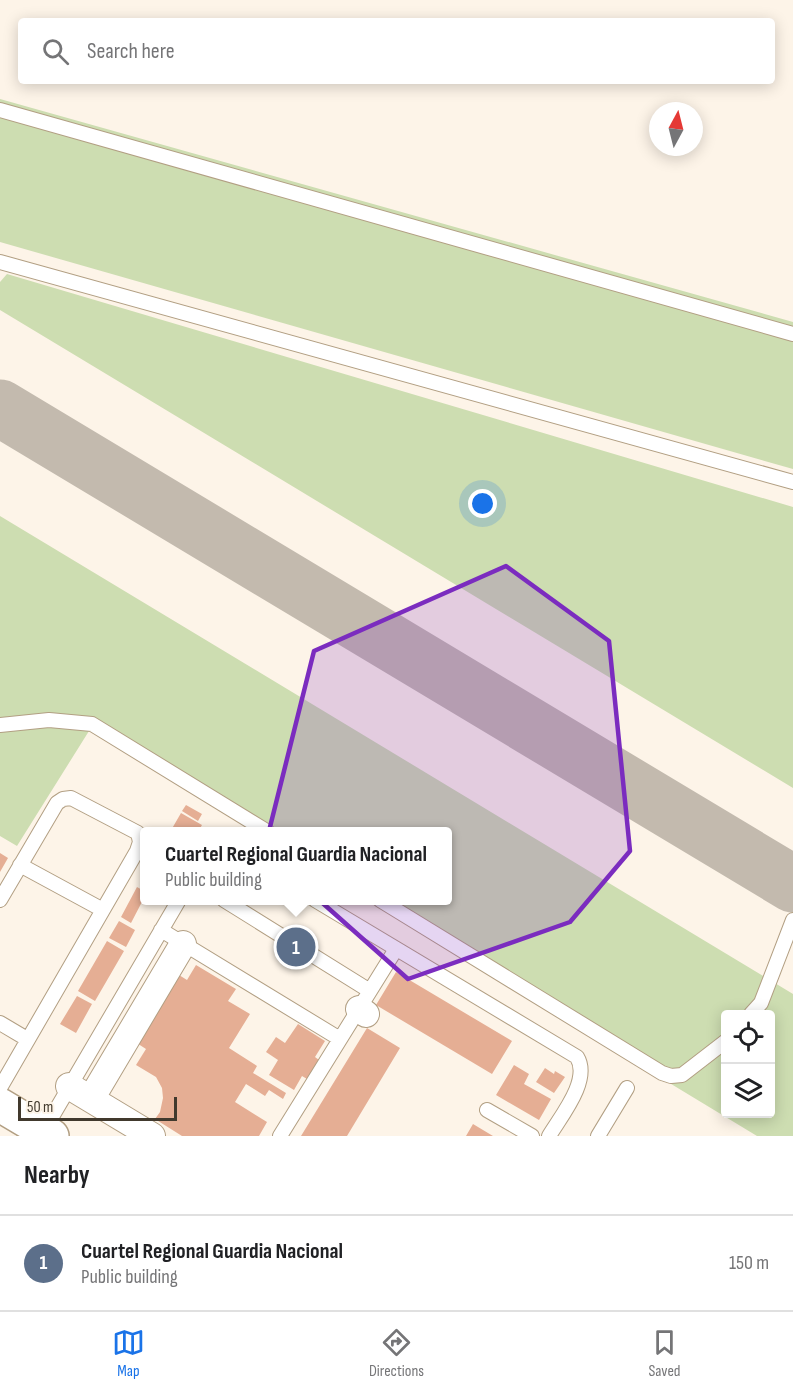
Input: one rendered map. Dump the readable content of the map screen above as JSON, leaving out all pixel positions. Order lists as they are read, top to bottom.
{
  "scale_bar": "50 m",
  "north": "top",
  "page": {
    "search": "Search here",
    "popup": ["Cuartel Regional Guardia Nacional", "Public building"],
    "pins": "1",
    "scale": "50 m",
    "heading": "Nearby",
    "list": [
      {
        "mark": "1",
        "name": "Cuartel Regional Guardia Nacional",
        "note": "Public building",
        "value": "150 m"
      }
    ],
    "nav": ["Map", "Directions", "Saved"]
  }
}
